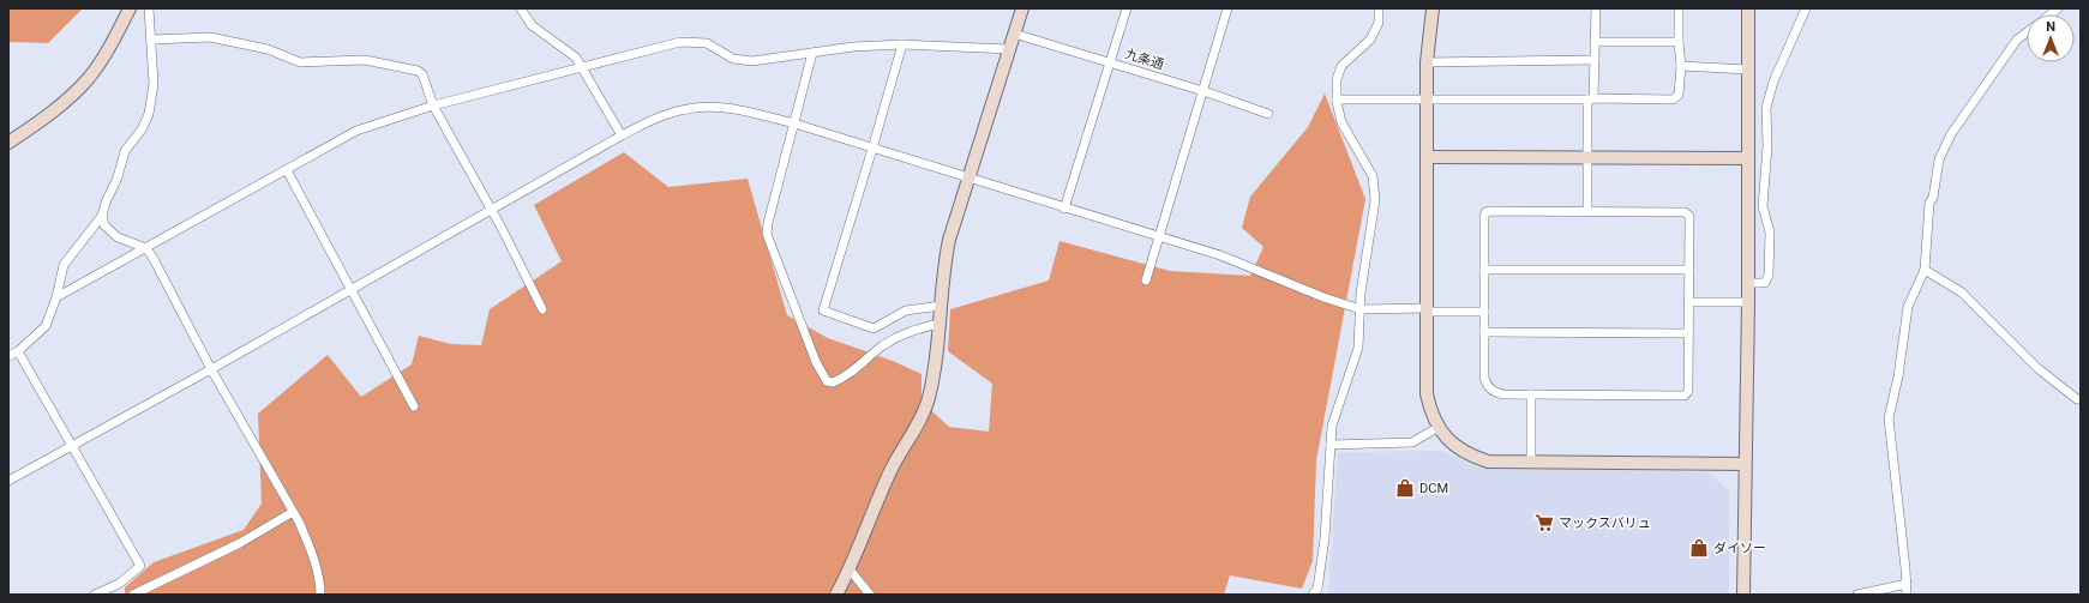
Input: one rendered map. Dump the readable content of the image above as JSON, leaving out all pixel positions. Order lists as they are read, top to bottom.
{
  "streets": {
    "street": ["九条通"]
  },
  "places": {
    "shop": ["DCM", "ダイソー"],
    "supermarket": ["マックスバリュ"]
  },
  "north": "top"
}
